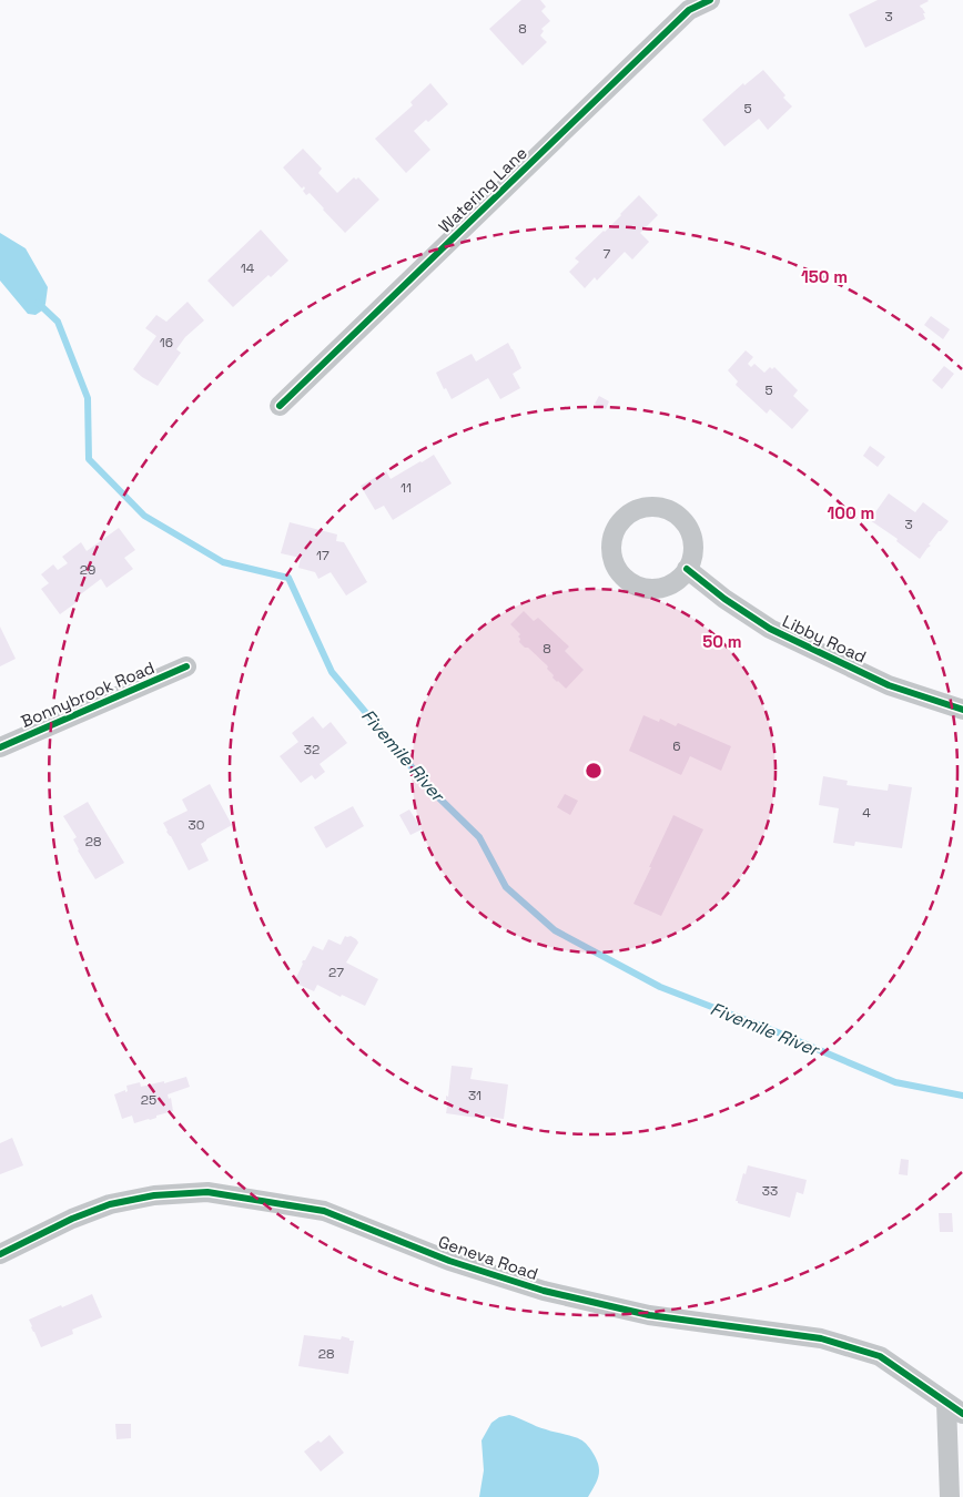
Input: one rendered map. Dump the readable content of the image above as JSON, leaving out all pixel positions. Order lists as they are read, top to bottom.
{
  "streets": {
    "street": [
      "Watering Lane",
      "Libby Road",
      "Bonnybrook Road",
      "Geneva Road"
    ]
  },
  "water": ["Fivemile River"],
  "house_numbers": [
    "3",
    "8",
    "5",
    "7",
    "14",
    "16",
    "5",
    "11",
    "3",
    "17",
    "29",
    "8",
    "6",
    "32",
    "4",
    "30",
    "28",
    "27",
    "31",
    "25",
    "33",
    "28"
  ],
  "rings": ["150 m", "100 m", "50 m"]
}
